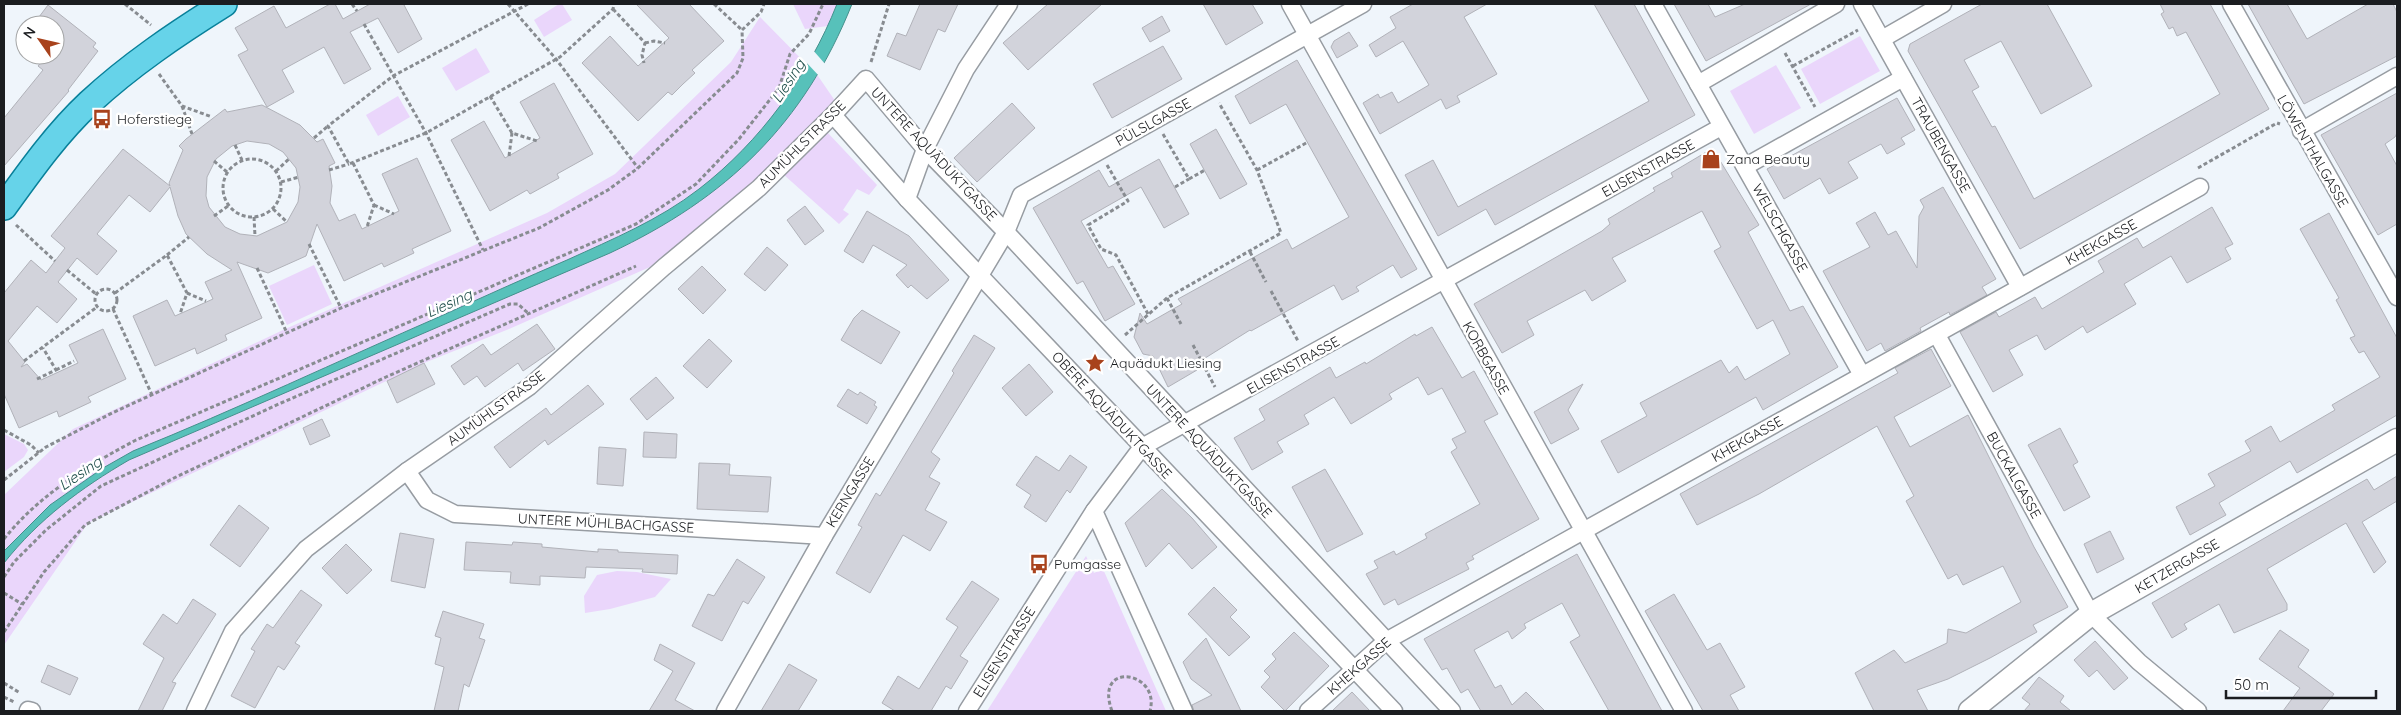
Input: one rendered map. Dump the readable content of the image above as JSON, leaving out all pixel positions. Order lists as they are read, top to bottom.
{
  "streets": {
    "main road": ["KETZERGASSE"],
    "street": [
      "PÜLSLGASSE",
      "AUMÜHLSTRASSE",
      "TRAUBENGASSE",
      "LÖWENTHALGASSE",
      "UNTERE AQUÄDUKTGASSE",
      "ELISENSTRASSE",
      "WELSCHGASSE",
      "KHEKGASSE",
      "KORBGASSE",
      "OBERE AQUÄDUKTGASSE",
      "BUCKALGASSE",
      "KERNGASSE",
      "UNTERE MÜHLBACHGASSE"
    ]
  },
  "crossings": [
    ["PÜLSLGASSE", "UNTERE AQUÄDUKTGASSE"],
    ["PÜLSLGASSE", "KORBGASSE"],
    ["PÜLSLGASSE", "OBERE AQUÄDUKTGASSE"],
    ["PÜLSLGASSE", "KERNGASSE"],
    ["AUMÜHLSTRASSE", "UNTERE AQUÄDUKTGASSE"],
    ["AUMÜHLSTRASSE", "OBERE AQUÄDUKTGASSE"],
    ["AUMÜHLSTRASSE", "UNTERE MÜHLBACHGASSE"],
    ["TRAUBENGASSE", "KHEKGASSE"],
    ["UNTERE AQUÄDUKTGASSE", "ELISENSTRASSE"],
    ["UNTERE AQUÄDUKTGASSE", "KHEKGASSE"],
    ["ELISENSTRASSE", "WELSCHGASSE"],
    ["ELISENSTRASSE", "KORBGASSE"],
    ["ELISENSTRASSE", "OBERE AQUÄDUKTGASSE"],
    ["WELSCHGASSE", "KHEKGASSE"],
    ["KHEKGASSE", "KORBGASSE"],
    ["KHEKGASSE", "OBERE AQUÄDUKTGASSE"],
    ["KHEKGASSE", "BUCKALGASSE"],
    ["OBERE AQUÄDUKTGASSE", "KERNGASSE"],
    ["BUCKALGASSE", "KETZERGASSE"],
    ["KERNGASSE", "UNTERE MÜHLBACHGASSE"]
  ],
  "water": ["Liesing"],
  "places": {
    "bus stop": ["Hoferstiege", "Pumgasse"],
    "shop": ["Zana Beauty"],
    "place": ["Aquädukt Liesing"]
  },
  "scale_bar": "50 m",
  "north": "top left"
}
